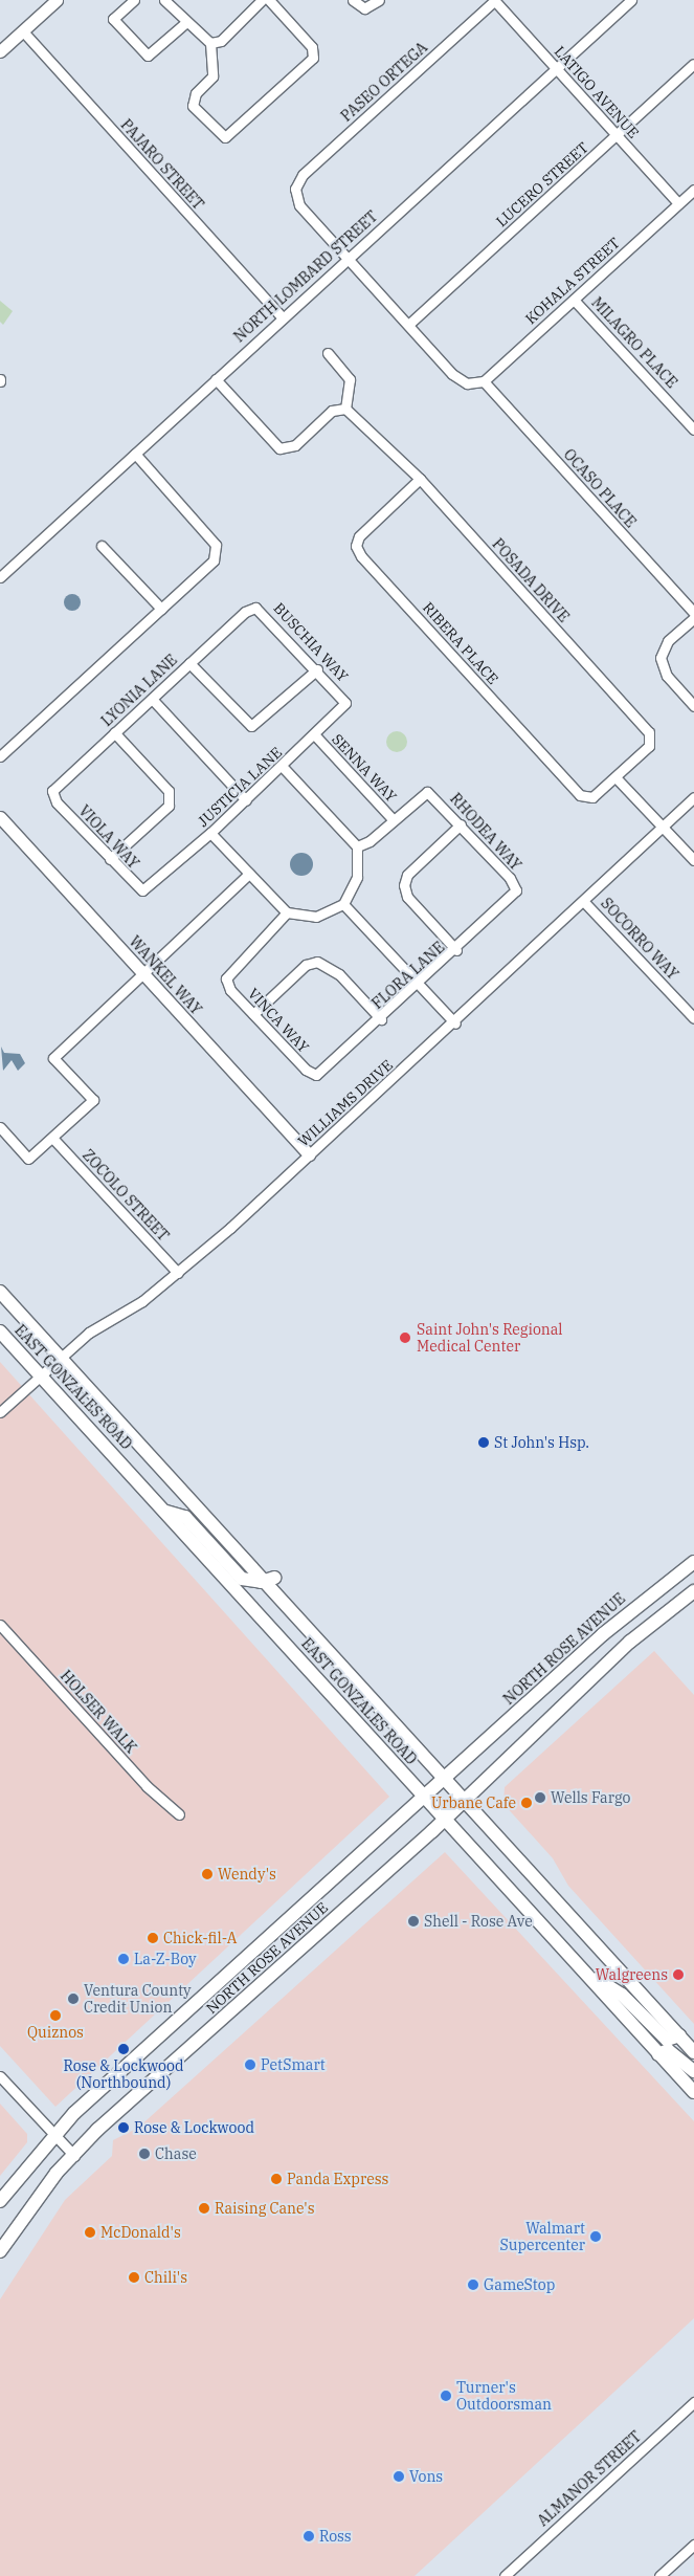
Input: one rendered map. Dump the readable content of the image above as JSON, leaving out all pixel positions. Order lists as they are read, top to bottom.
{
  "streets": {
    "main road": ["EAST GONZALES ROAD", "NORTH ROSE AVENUE"],
    "street": [
      "PASEO ORTEGA",
      "LATIGO AVENUE",
      "PAJARO STREET",
      "LUCERO STREET",
      "NORTH LOMBARD STREET",
      "KOHALA STREET",
      "MILAGRO PLACE",
      "OCASO PLACE",
      "POSADA DRIVE",
      "BUSCHIA WAY",
      "RIBERA PLACE",
      "LYONIA LANE",
      "SENNA WAY",
      "JUSTICIA LANE",
      "RHODEA WAY",
      "VIOLA WAY",
      "SOCORRO WAY",
      "WANKEL WAY",
      "FLORA LANE",
      "VINCA WAY",
      "WILLIAMS DRIVE",
      "ZOCOLO STREET",
      "HOLSER WALK",
      "ALMANOR STREET"
    ]
  },
  "crossings": [
    ["PASEO ORTEGA", "LATIGO AVENUE"],
    ["PASEO ORTEGA", "NORTH LOMBARD STREET"],
    ["LATIGO AVENUE", "LUCERO STREET"],
    ["LATIGO AVENUE", "NORTH LOMBARD STREET"],
    ["LATIGO AVENUE", "KOHALA STREET"],
    ["PAJARO STREET", "NORTH LOMBARD STREET"],
    ["KOHALA STREET", "MILAGRO PLACE"],
    ["KOHALA STREET", "OCASO PLACE"],
    ["POSADA DRIVE", "RIBERA PLACE"],
    ["BUSCHIA WAY", "LYONIA LANE"],
    ["BUSCHIA WAY", "JUSTICIA LANE"],
    ["LYONIA LANE", "VIOLA WAY"],
    ["SENNA WAY", "JUSTICIA LANE"],
    ["SENNA WAY", "RHODEA WAY"],
    ["JUSTICIA LANE", "VIOLA WAY"],
    ["RHODEA WAY", "FLORA LANE"],
    ["SOCORRO WAY", "WILLIAMS DRIVE"],
    ["WANKEL WAY", "WILLIAMS DRIVE"],
    ["FLORA LANE", "VINCA WAY"],
    ["WILLIAMS DRIVE", "ZOCOLO STREET"],
    ["WILLIAMS DRIVE", "EAST GONZALES ROAD"],
    ["EAST GONZALES ROAD", "NORTH ROSE AVENUE"]
  ],
  "places": [
    "Saint John's Regional Medical Center",
    "St John's Hsp.",
    "Wells Fargo",
    "Urbane Cafe",
    "Wendy's",
    "Shell - Rose Ave",
    "Chick-fil-A",
    "La-Z-Boy",
    "Walgreens",
    "Ventura County Credit Union",
    "Quiznos",
    "Rose & Lockwood (Northbound)",
    "PetSmart",
    "Rose & Lockwood",
    "Chase",
    "Panda Express",
    "Raising Cane's",
    "McDonald's",
    "Walmart Supercenter",
    "Chili's",
    "GameStop",
    "Turner's Outdoorsman",
    "Vons",
    "Ross"
  ]
}
